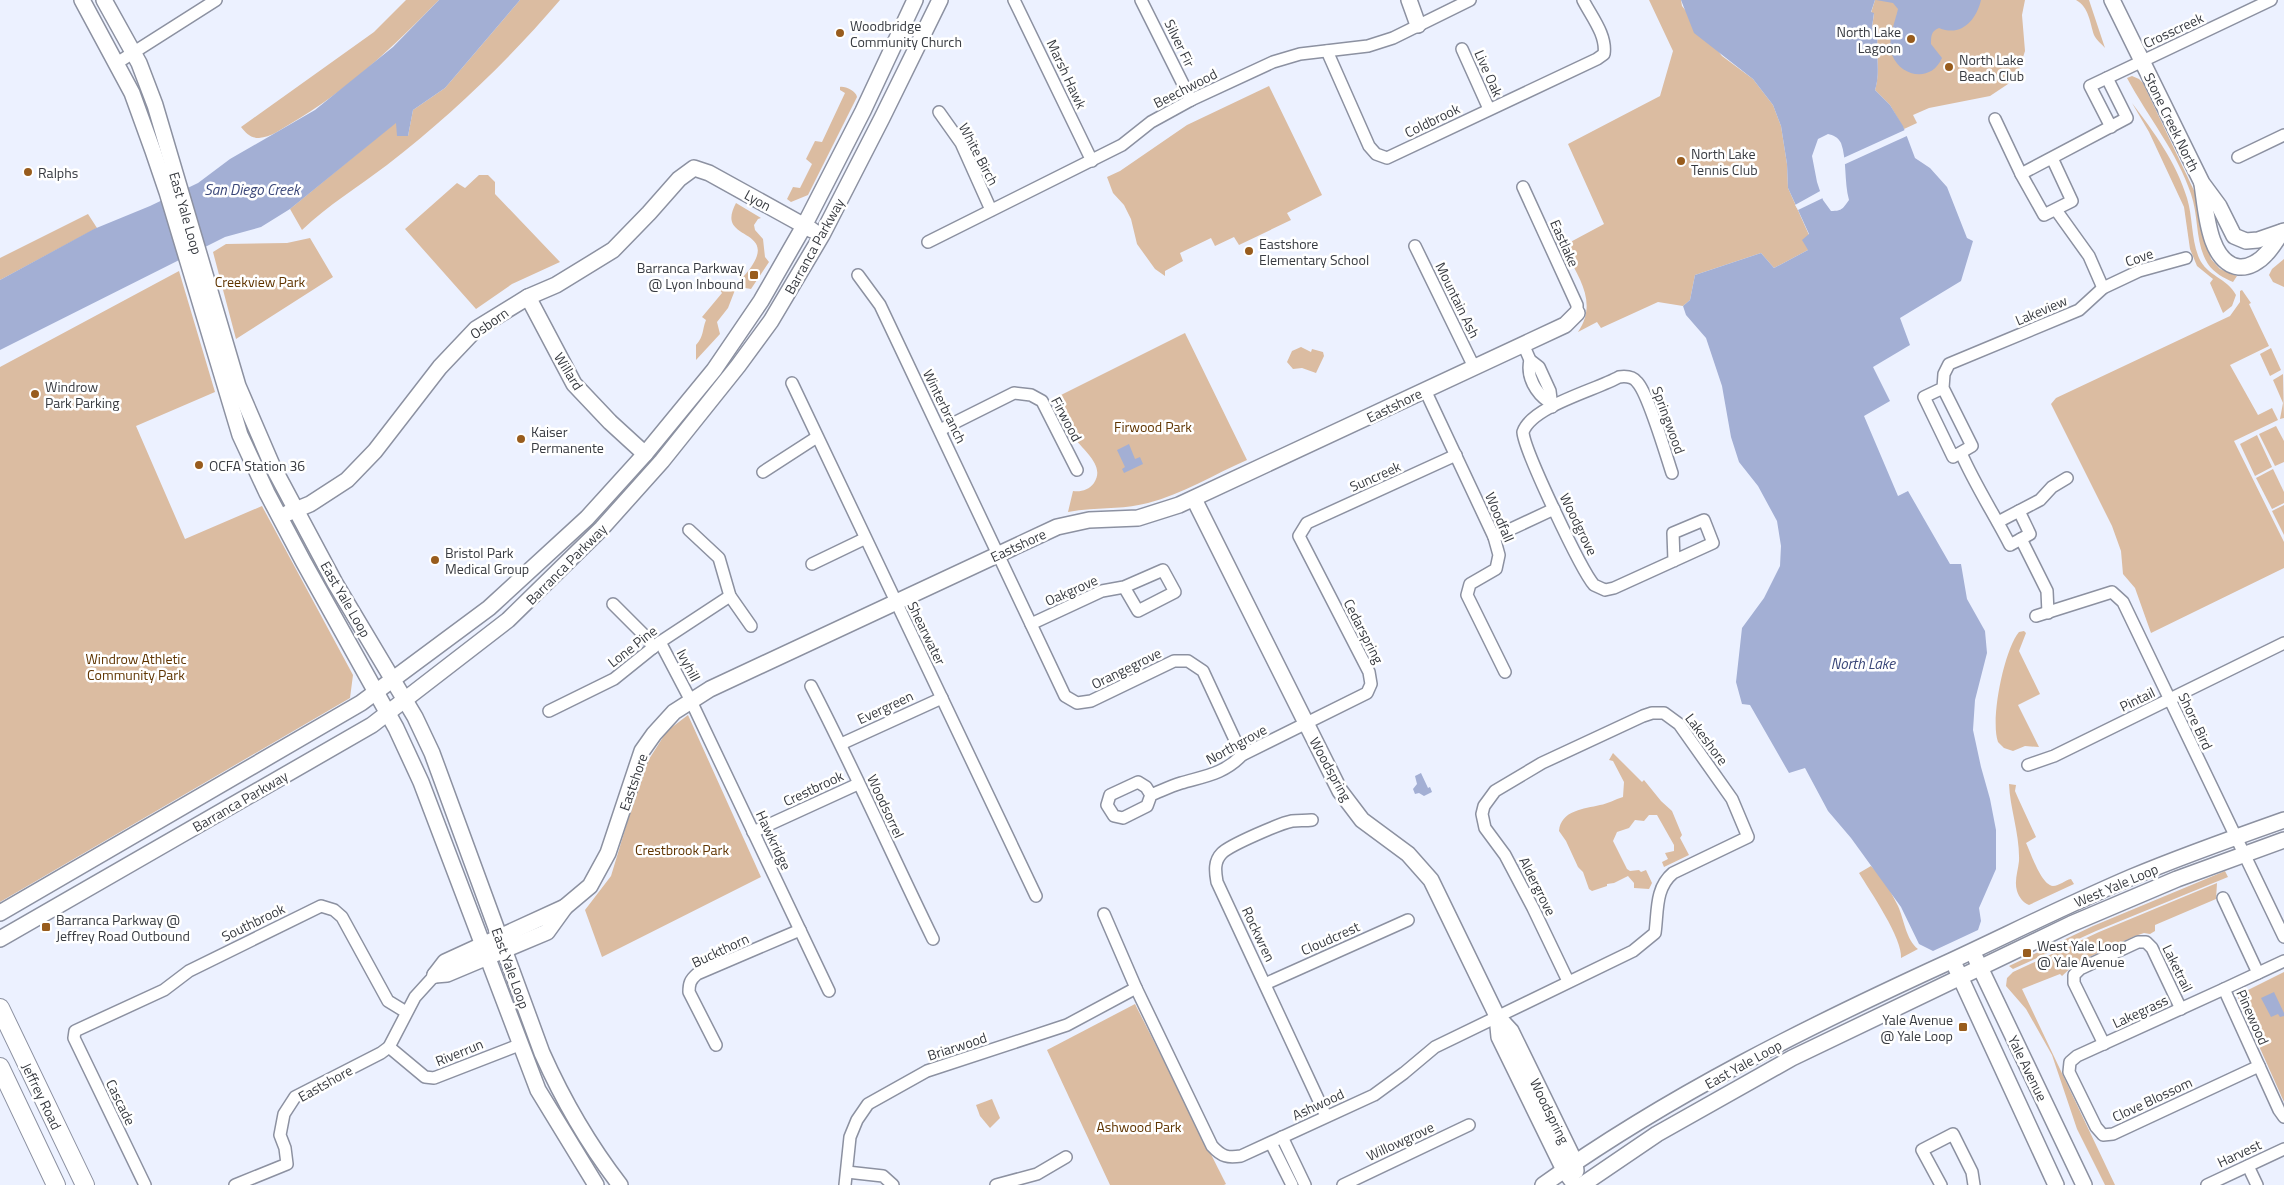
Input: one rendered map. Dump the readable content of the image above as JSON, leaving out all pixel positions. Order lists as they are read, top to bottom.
{
  "streets": {
    "main road": [
      "Stone Creek North",
      "Lyon",
      "East Yale Loop",
      "Barranca Parkway",
      "Osborn",
      "Willard",
      "Eastshore",
      "Woodspring",
      "West Yale Loop",
      "Yale Avenue",
      "Jeffrey Road"
    ],
    "street": [
      "Crosscreek",
      "Silver Fir",
      "Live Oak",
      "Marsh Hawk",
      "Beechwood",
      "Coldbrook",
      "White Birch",
      "Eastlake",
      "Cove",
      "Mountain Ash",
      "Lakeview",
      "Winterbranch",
      "Firwood",
      "Springwood",
      "Suncreek",
      "Woodfall",
      "Woodgrove",
      "Oakgrove",
      "Cedarspring",
      "Shearwater",
      "Lone Pine",
      "Ivyhill",
      "Orangegrove",
      "Pintail",
      "Evergreen",
      "Shore Bird",
      "Lakeshore",
      "Northgrove",
      "Crestbrook",
      "Woodsorrel",
      "Hawkridge",
      "Aldergrove",
      "Southbrook",
      "Rockwren",
      "Cloudcrest",
      "Buckthorn",
      "Laketrail",
      "Lakegrass",
      "Pinewood",
      "Briarwood",
      "Riverrun",
      "Clove Blossom",
      "Cascade",
      "Ashwood",
      "Willowgrove",
      "Harvest"
    ]
  },
  "crossings": [
    ["Crosscreek", "Stone Creek North"],
    ["Silver Fir", "Beechwood"],
    ["Live Oak", "Coldbrook"],
    ["Marsh Hawk", "Beechwood"],
    ["Beechwood", "Coldbrook"],
    ["Beechwood", "White Birch"],
    ["Lyon", "Barranca Parkway"],
    ["Lyon", "Osborn"],
    ["East Yale Loop", "Barranca Parkway"],
    ["East Yale Loop", "Osborn"],
    ["East Yale Loop", "Eastshore"],
    ["East Yale Loop", "Woodspring"],
    ["East Yale Loop", "West Yale Loop"],
    ["East Yale Loop", "Riverrun"],
    ["East Yale Loop", "Yale Avenue"],
    ["Eastlake", "Eastshore"],
    ["Barranca Parkway", "Willard"],
    ["Cove", "Lakeview"],
    ["Mountain Ash", "Eastshore"],
    ["Osborn", "Willard"],
    ["Eastshore", "Winterbranch"],
    ["Eastshore", "Woodfall"],
    ["Eastshore", "Shearwater"],
    ["Eastshore", "Ivyhill"],
    ["Eastshore", "Orangegrove"],
    ["Eastshore", "Woodspring"],
    ["Eastshore", "Hawkridge"],
    ["Eastshore", "Southbrook"],
    ["Eastshore", "Riverrun"],
    ["Winterbranch", "Firwood"],
    ["Winterbranch", "Orangegrove"],
    ["Springwood", "Woodgrove"],
    ["Suncreek", "Woodfall"],
    ["Suncreek", "Cedarspring"],
    ["Oakgrove", "Orangegrove"],
    ["Cedarspring", "Northgrove"],
    ["Cedarspring", "Woodspring"],
    ["Shearwater", "Evergreen"],
    ["Lone Pine", "Ivyhill"],
    ["Ivyhill", "Hawkridge"],
    ["Orangegrove", "Northgrove"],
    ["Pintail", "Shore Bird"],
    ["Evergreen", "Woodsorrel"],
    ["Shore Bird", "West Yale Loop"],
    ["Lakeshore", "Aldergrove"],
    ["Lakeshore", "Ashwood"],
    ["Northgrove", "Woodspring"],
    ["Woodspring", "Ashwood"],
    ["Crestbrook", "Woodsorrel"],
    ["Crestbrook", "Hawkridge"],
    ["Hawkridge", "Buckthorn"],
    ["West Yale Loop", "Yale Avenue"],
    ["Aldergrove", "Ashwood"],
    ["Southbrook", "Cascade"],
    ["Rockwren", "Cloudcrest"],
    ["Rockwren", "Ashwood"],
    ["Laketrail", "Lakegrass"],
    ["Lakegrass", "Pinewood"],
    ["Lakegrass", "Clove Blossom"],
    ["Pinewood", "Clove Blossom"],
    ["Briarwood", "Ashwood"]
  ],
  "water": ["San Diego Creek", "North Lake"],
  "parks": [
    "Creekview Park",
    "Firwood Park",
    "Windrow Athletic Community Park",
    "Crestbrook Park",
    "Ashwood Park"
  ],
  "places": {
    "other": [
      "Woodbridge Community Church",
      "North Lake Lagoon",
      "North Lake Beach Club",
      "North Lake Tennis Club",
      "Ralphs",
      "Eastshore Elementary School",
      "Windrow Park Parking",
      "Kaiser Permanente",
      "OCFA Station 36",
      "Bristol Park Medical Group"
    ],
    "transit": [
      "Barranca Parkway @ Lyon Inbound",
      "Barranca Parkway @ Jeffrey Road Outbound",
      "West Yale Loop @ Yale Avenue",
      "Yale Avenue @ Yale Loop"
    ]
  }
}
